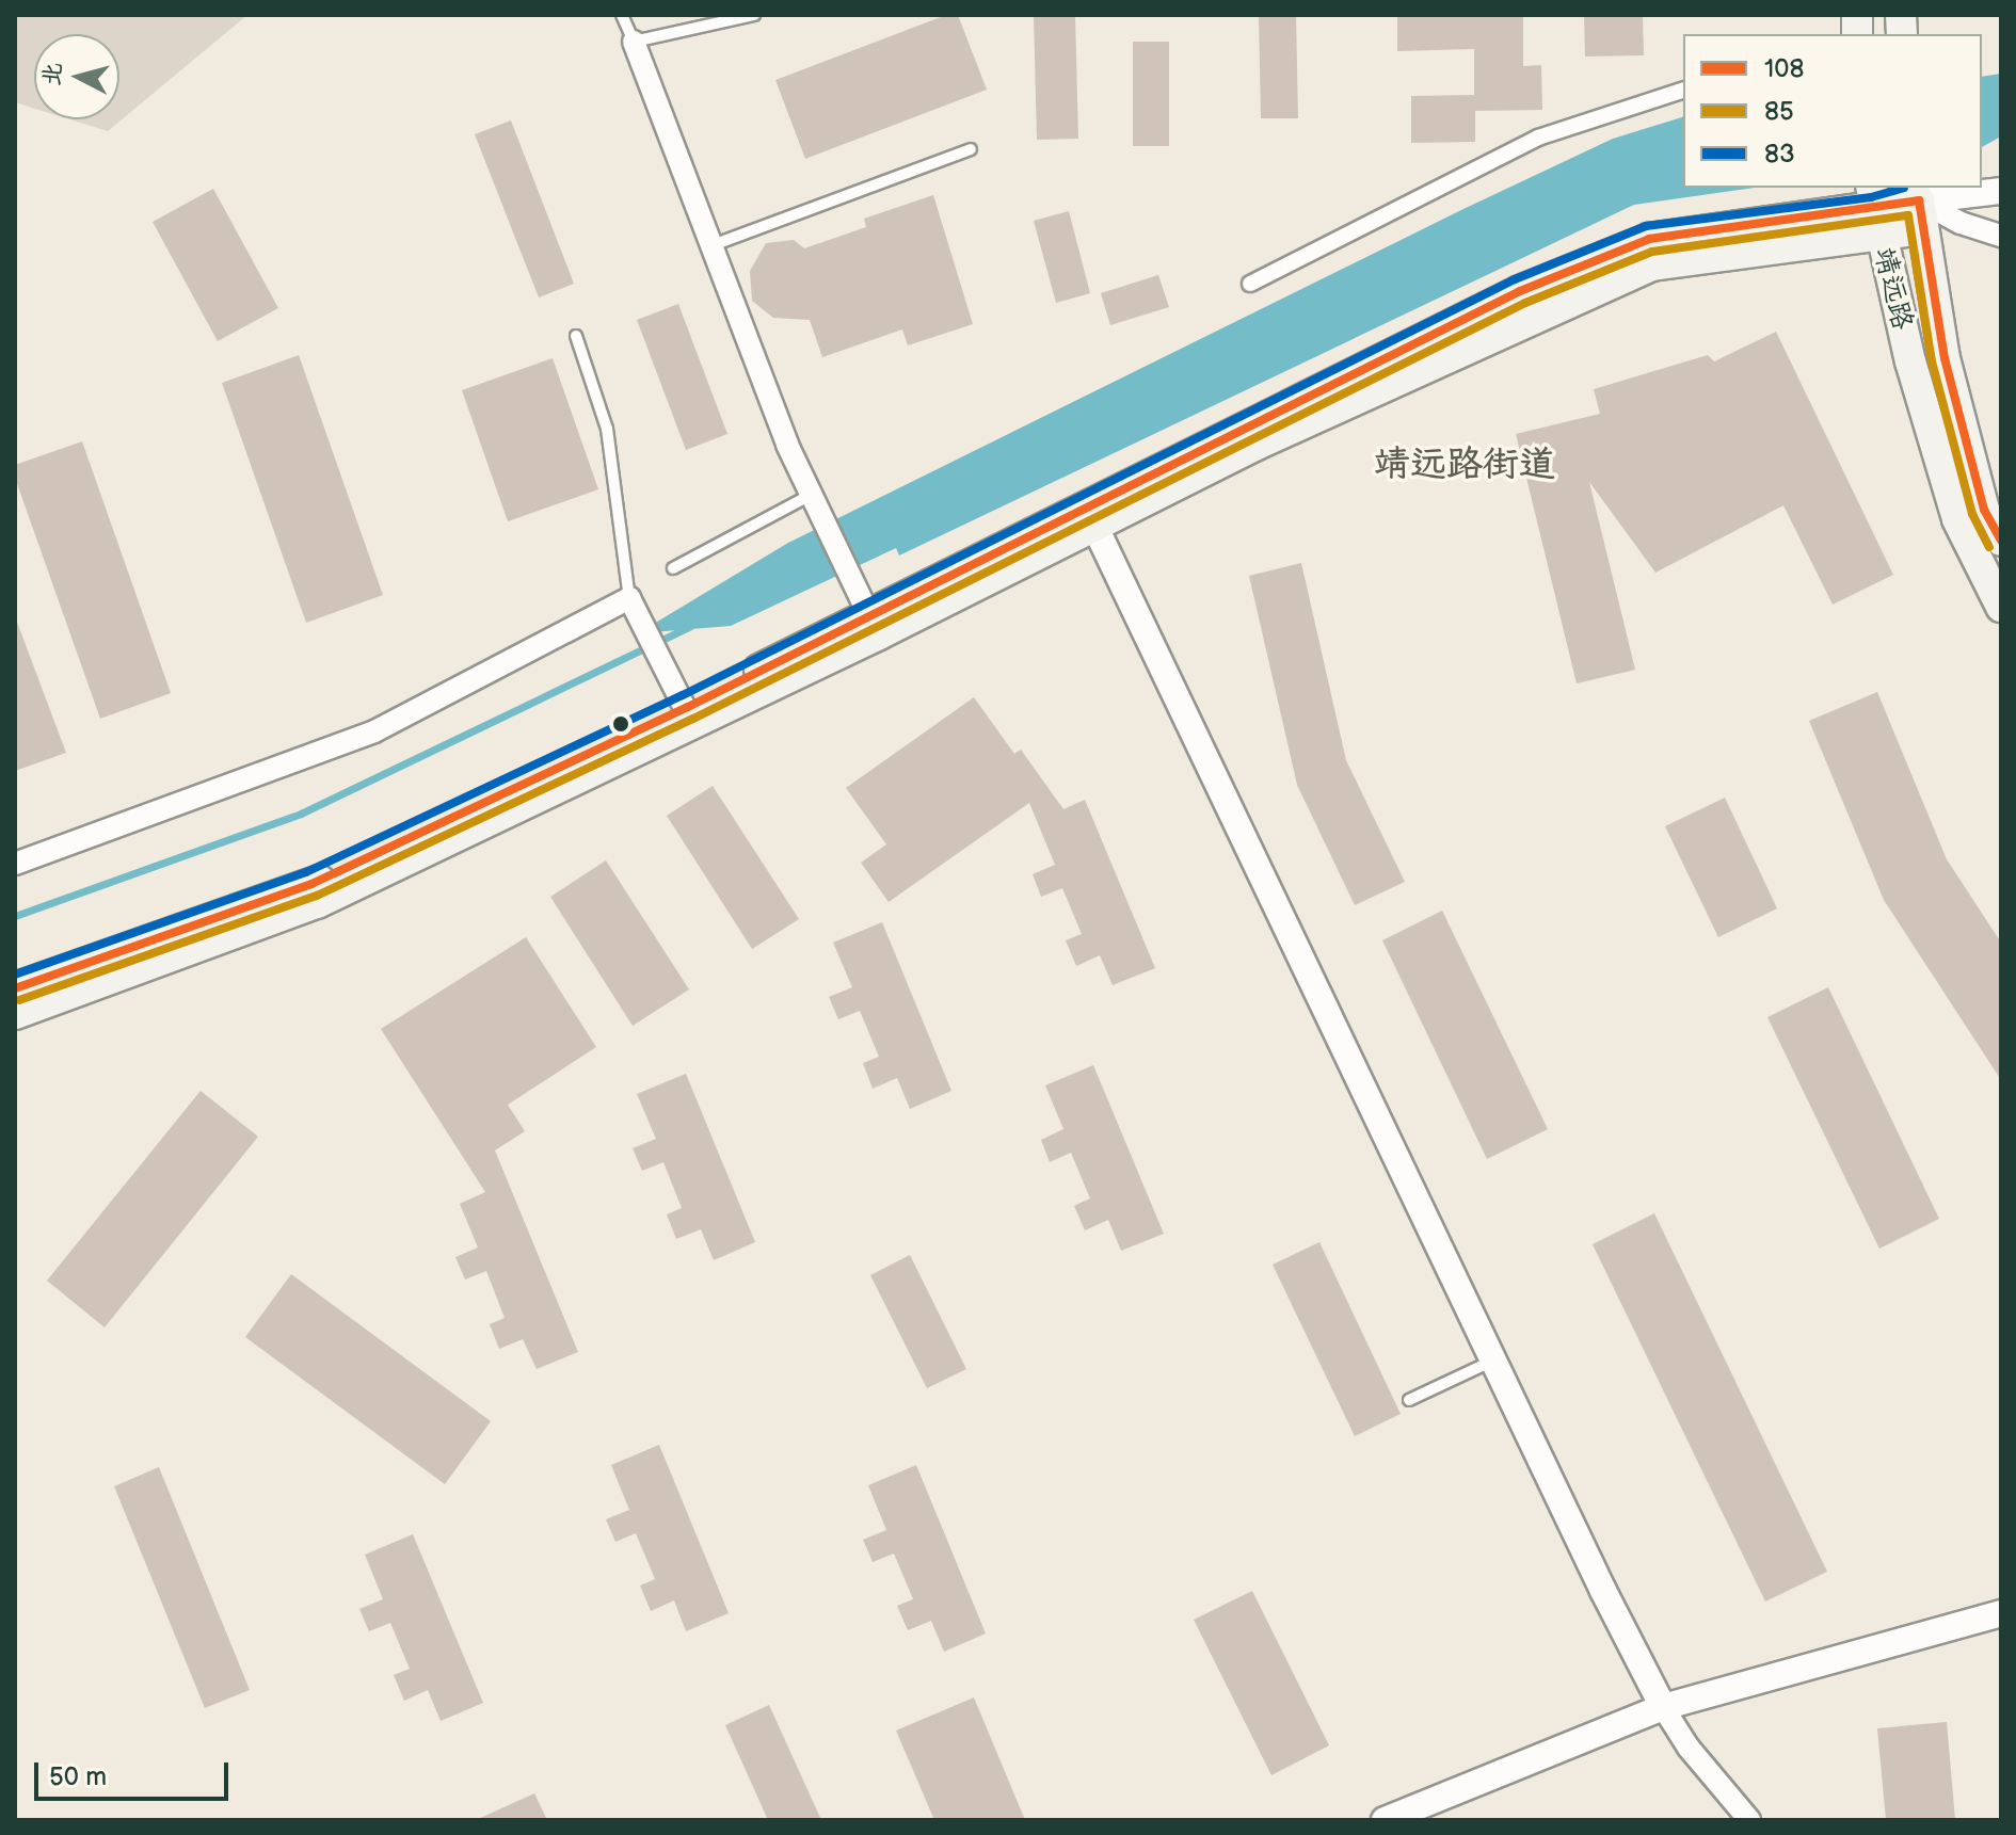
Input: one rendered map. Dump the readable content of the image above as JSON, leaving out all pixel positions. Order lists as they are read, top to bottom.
{
  "streets": {
    "main road": ["靖远路"]
  },
  "districts": ["靖远路街道"],
  "lines": ["transit line 83", "transit line 108", "transit line 85"],
  "legend": ["108", "85", "83"],
  "scale_bar": "50 m",
  "north": "left"
}
